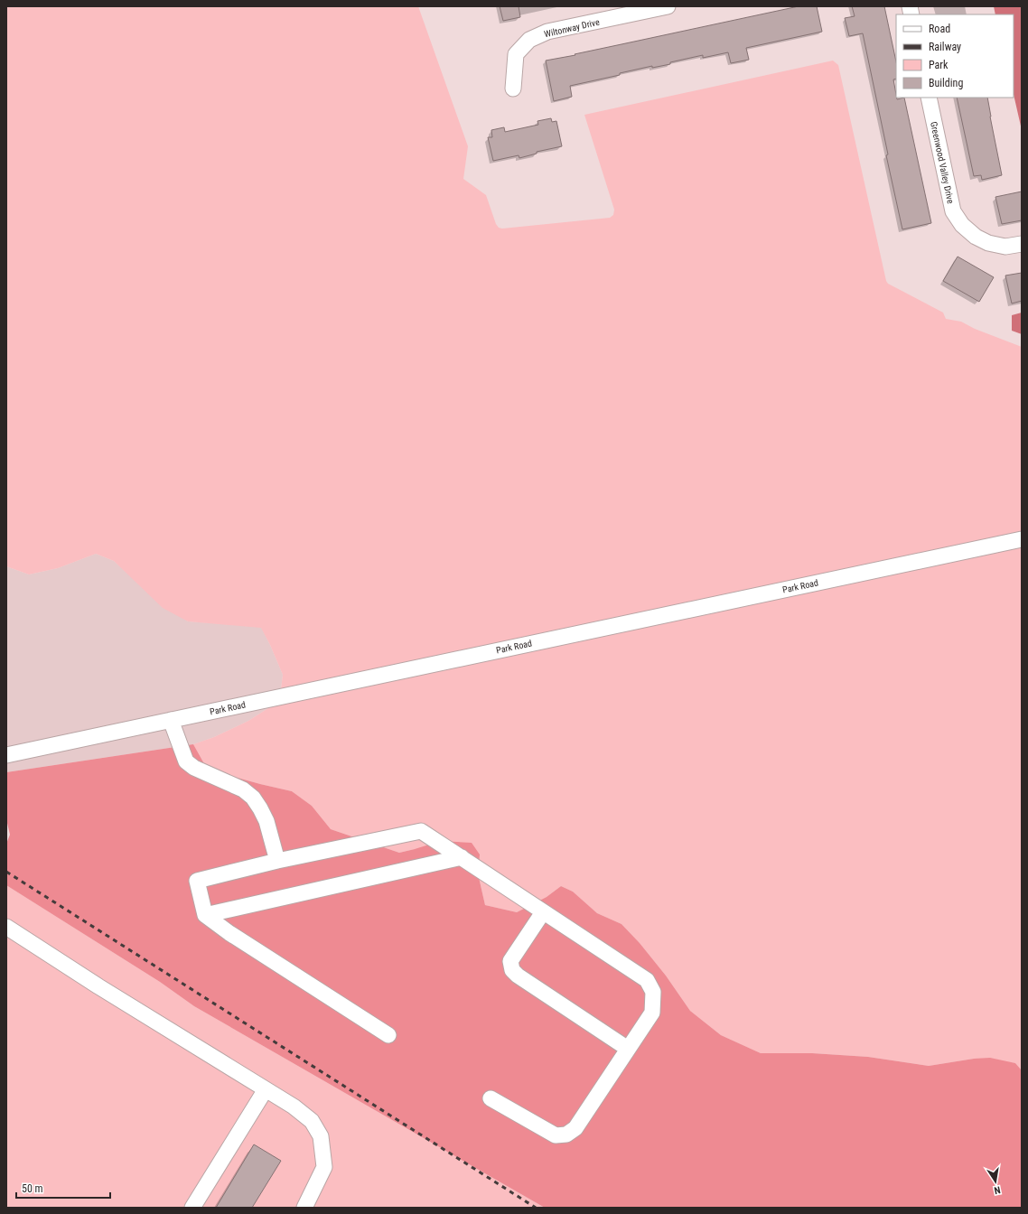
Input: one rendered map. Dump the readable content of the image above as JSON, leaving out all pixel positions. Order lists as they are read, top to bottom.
{
  "streets": {
    "street": ["Wiltonway Drive", "Greenwood Valley Drive", "Park Road"]
  },
  "legend": [
    "Road",
    "Railway",
    "Park",
    "Building"
  ],
  "scale_bar": "50 m",
  "north": "bottom"
}
